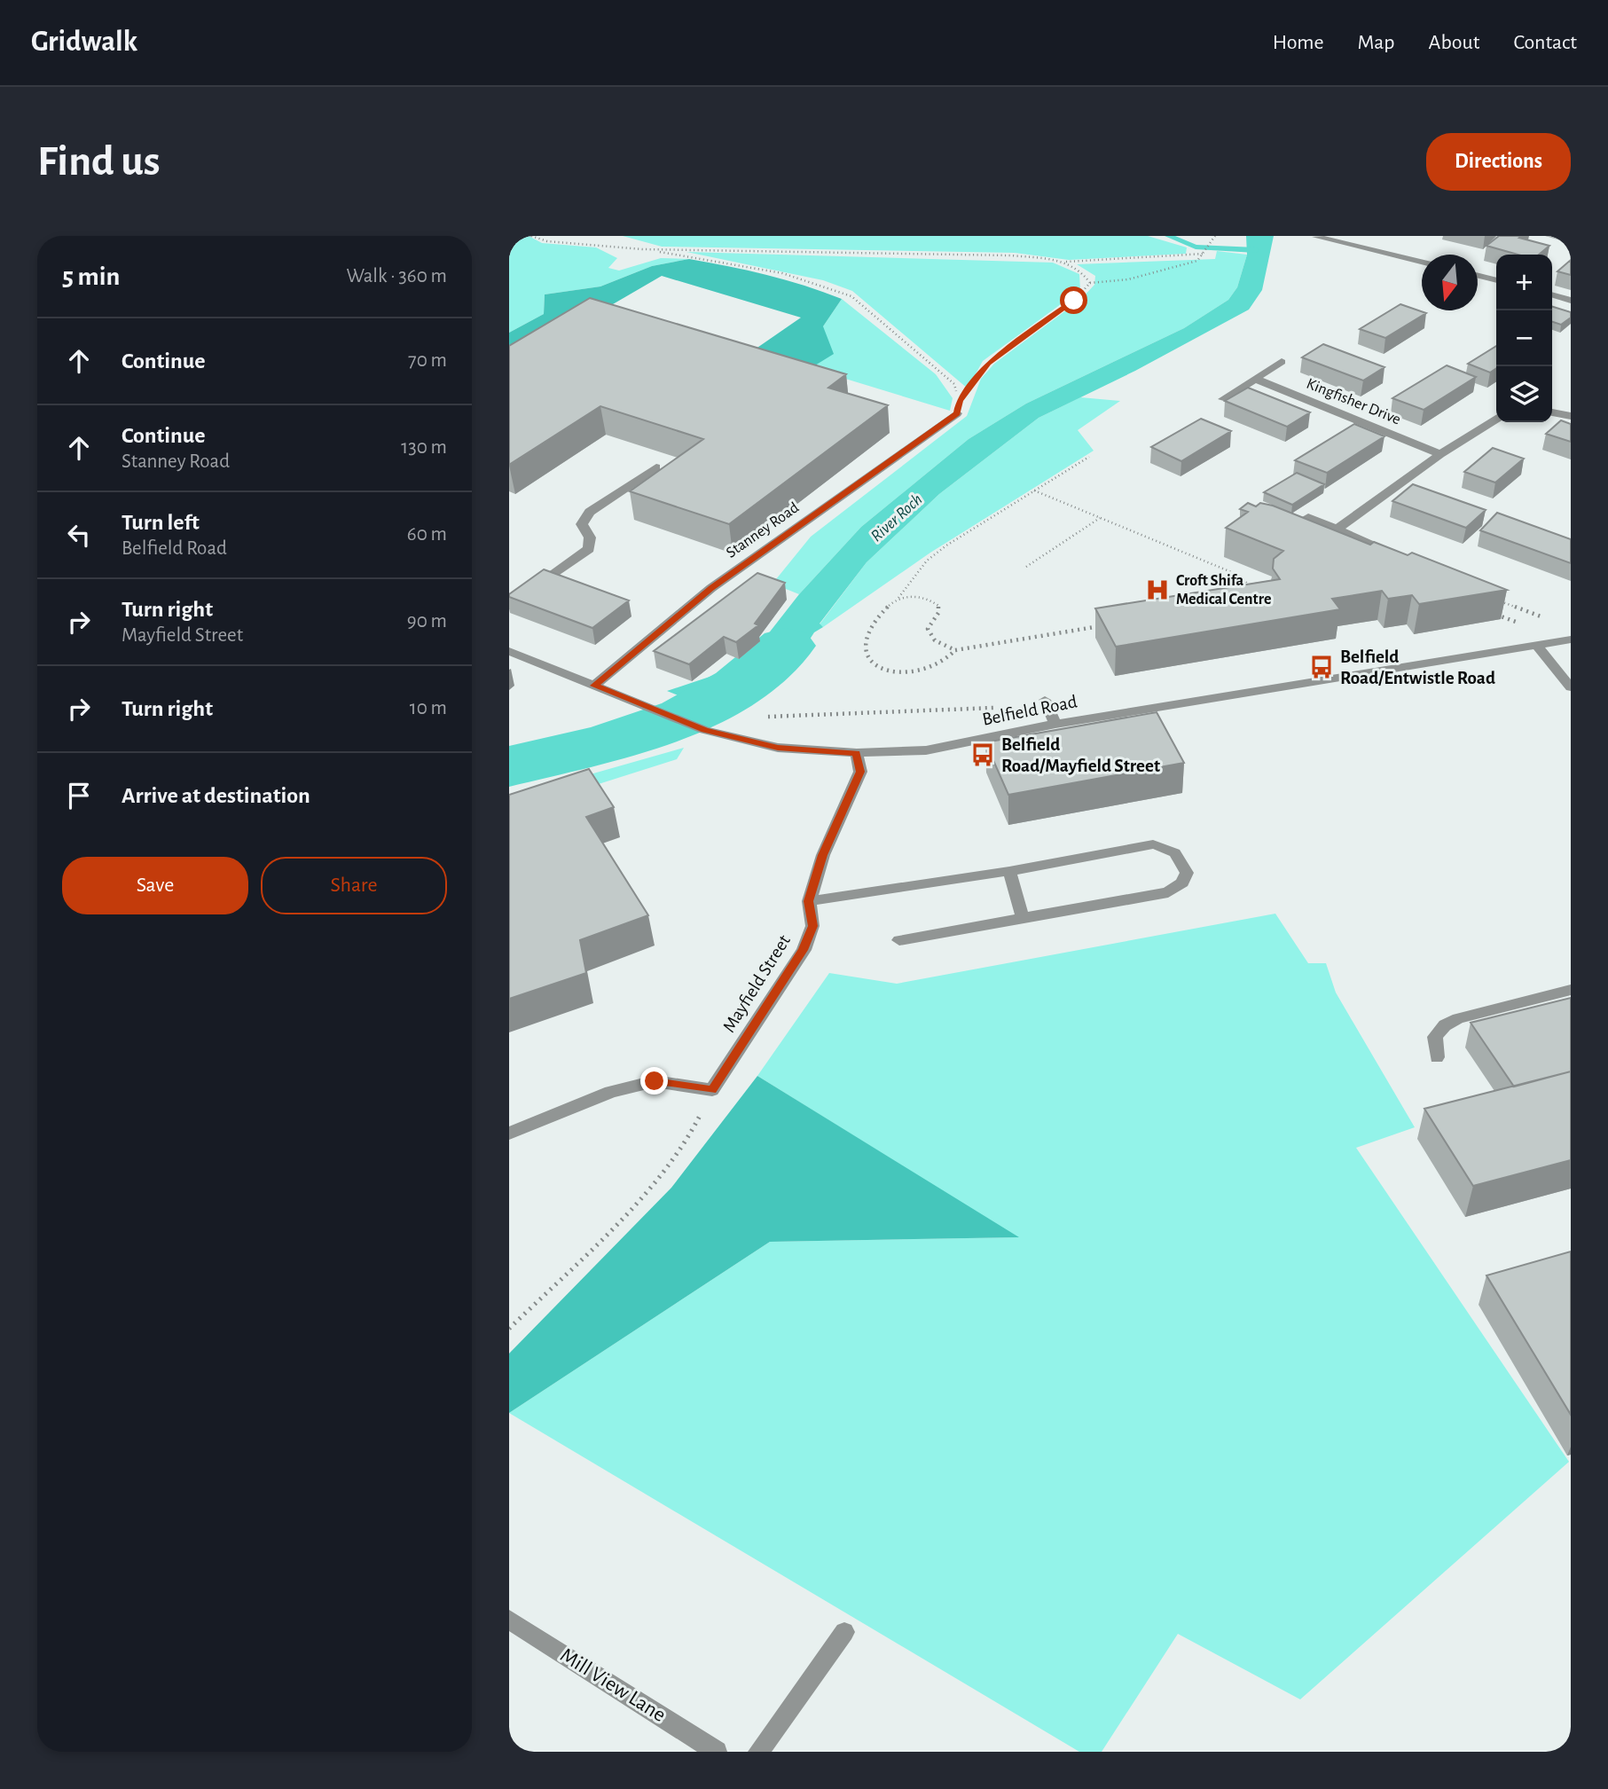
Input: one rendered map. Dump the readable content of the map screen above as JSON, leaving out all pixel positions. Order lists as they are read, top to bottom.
{
  "streets": {
    "street": [
      "Kingfisher Drive",
      "Stanney Road",
      "Belfield Road",
      "Mayfield Street",
      "Mill View Lane"
    ]
  },
  "crossings": [
    ["Stanney Road", "Belfield Road"],
    ["Belfield Road", "Mayfield Street"]
  ],
  "water": ["River Roch"],
  "places": {
    "hospital": ["Croft Shifa Medical Centre"],
    "bus stop": ["Belfield Road/Entwistle Road", "Belfield Road/Mayfield Street"]
  },
  "north": "bottom",
  "page": {
    "header": "Gridwalk",
    "nav": [
      "Home",
      "Map",
      "About",
      "Contact"
    ],
    "buttons": [
      "Directions",
      ["Save", "Share"]
    ],
    "title": "Find us",
    "heading": ["5 min", "Walk · 360 m"],
    "map_buttons": ["+", "−"],
    "list": [
      ["Continue", "70 m"],
      ["Continue", "Stanney Road", "130 m"],
      ["Turn left", "Belfield Road", "60 m"],
      ["Turn right", "Mayfield Street", "90 m"],
      ["Turn right", "10 m"],
      "Arrive at destination"
    ]
  }
}
